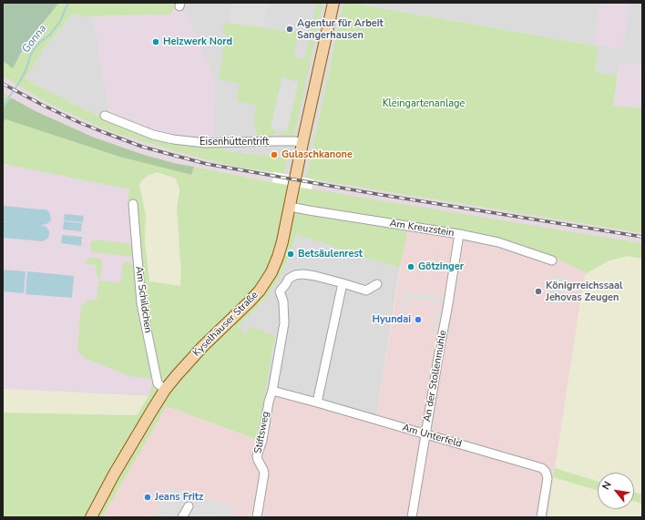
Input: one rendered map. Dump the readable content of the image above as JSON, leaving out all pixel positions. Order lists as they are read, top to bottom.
{
  "streets": {
    "main road": ["Kyselhäuser Straße"],
    "street": [
      "Eisenhüttentrift",
      "Am Kreuzstein",
      "Am Schildchen",
      "An der Stollenmühle",
      "Stiftsweg",
      "Am Unterfeld"
    ]
  },
  "crossings": [
    ["Eisenhüttentrift", "Kyselhäuser Straße"],
    ["Am Kreuzstein", "Kyselhäuser Straße"],
    ["Am Kreuzstein", "An der Stollenmühle"],
    ["Am Schildchen", "Kyselhäuser Straße"],
    ["An der Stollenmühle", "Am Unterfeld"],
    ["Stiftsweg", "Am Unterfeld"]
  ],
  "water": ["Gonna"],
  "parks": ["Kleingartenanlage"],
  "places": [
    "Agentur für Arbeit Sangerhausen",
    "Heizwerk Nord",
    "Gulaschkanone",
    "Betsäulenrest",
    "Götzinger",
    "Königrreichssaal Jehovas Zeugen",
    "Hyundai",
    "Jeans Fritz"
  ],
  "north": "top left"
}
